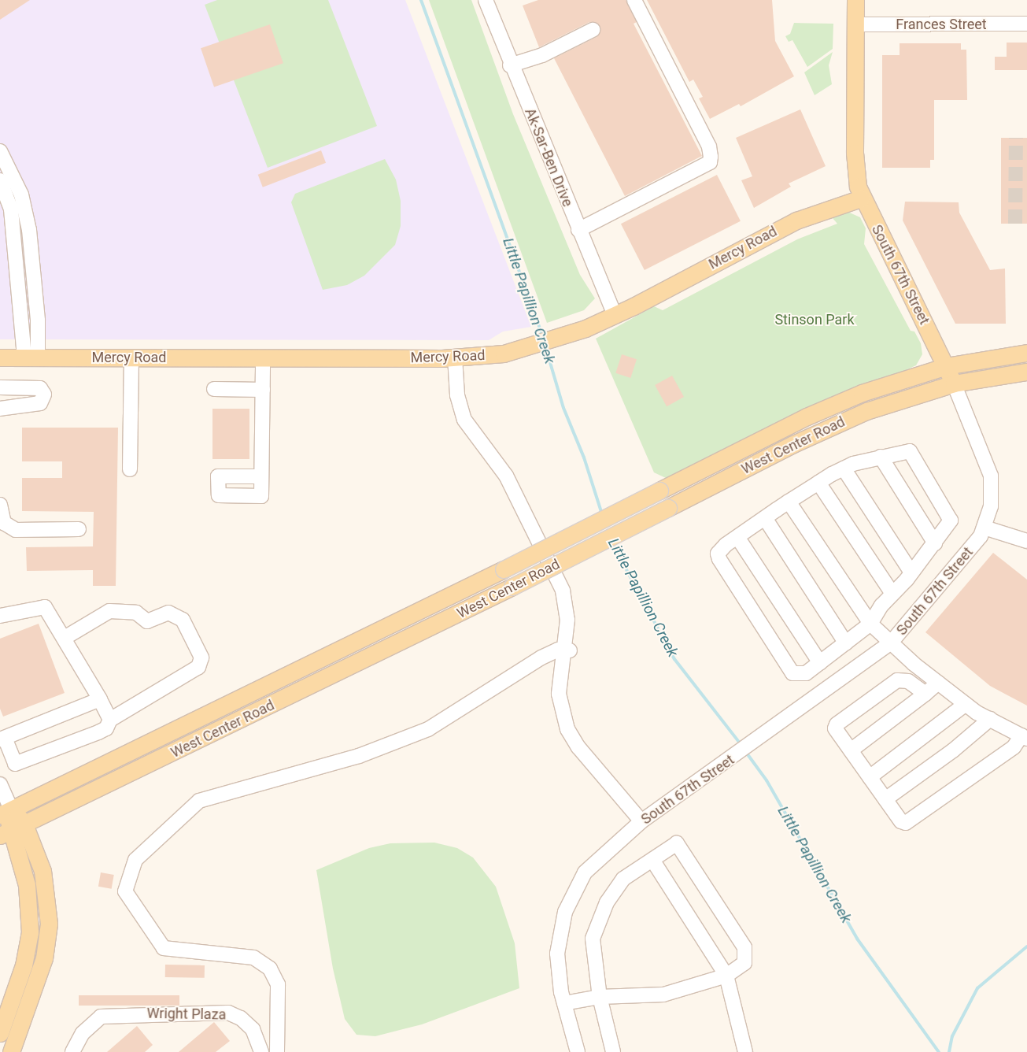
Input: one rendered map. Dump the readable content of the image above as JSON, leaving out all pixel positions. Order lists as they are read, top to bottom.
{
  "streets": {
    "main road": ["Mercy Road", "South 67th Street", "West Center Road"],
    "street": ["Frances Street", "Ak-Sar-Ben Drive", "Wright Plaza"]
  },
  "crossings": [
    ["Frances Street", "South 67th Street"],
    ["Ak-Sar-Ben Drive", "Mercy Road"],
    ["Mercy Road", "South 67th Street"],
    ["South 67th Street", "West Center Road"]
  ],
  "water": ["Little Papillion Creek"],
  "parks": ["Stinson Park"]
}
